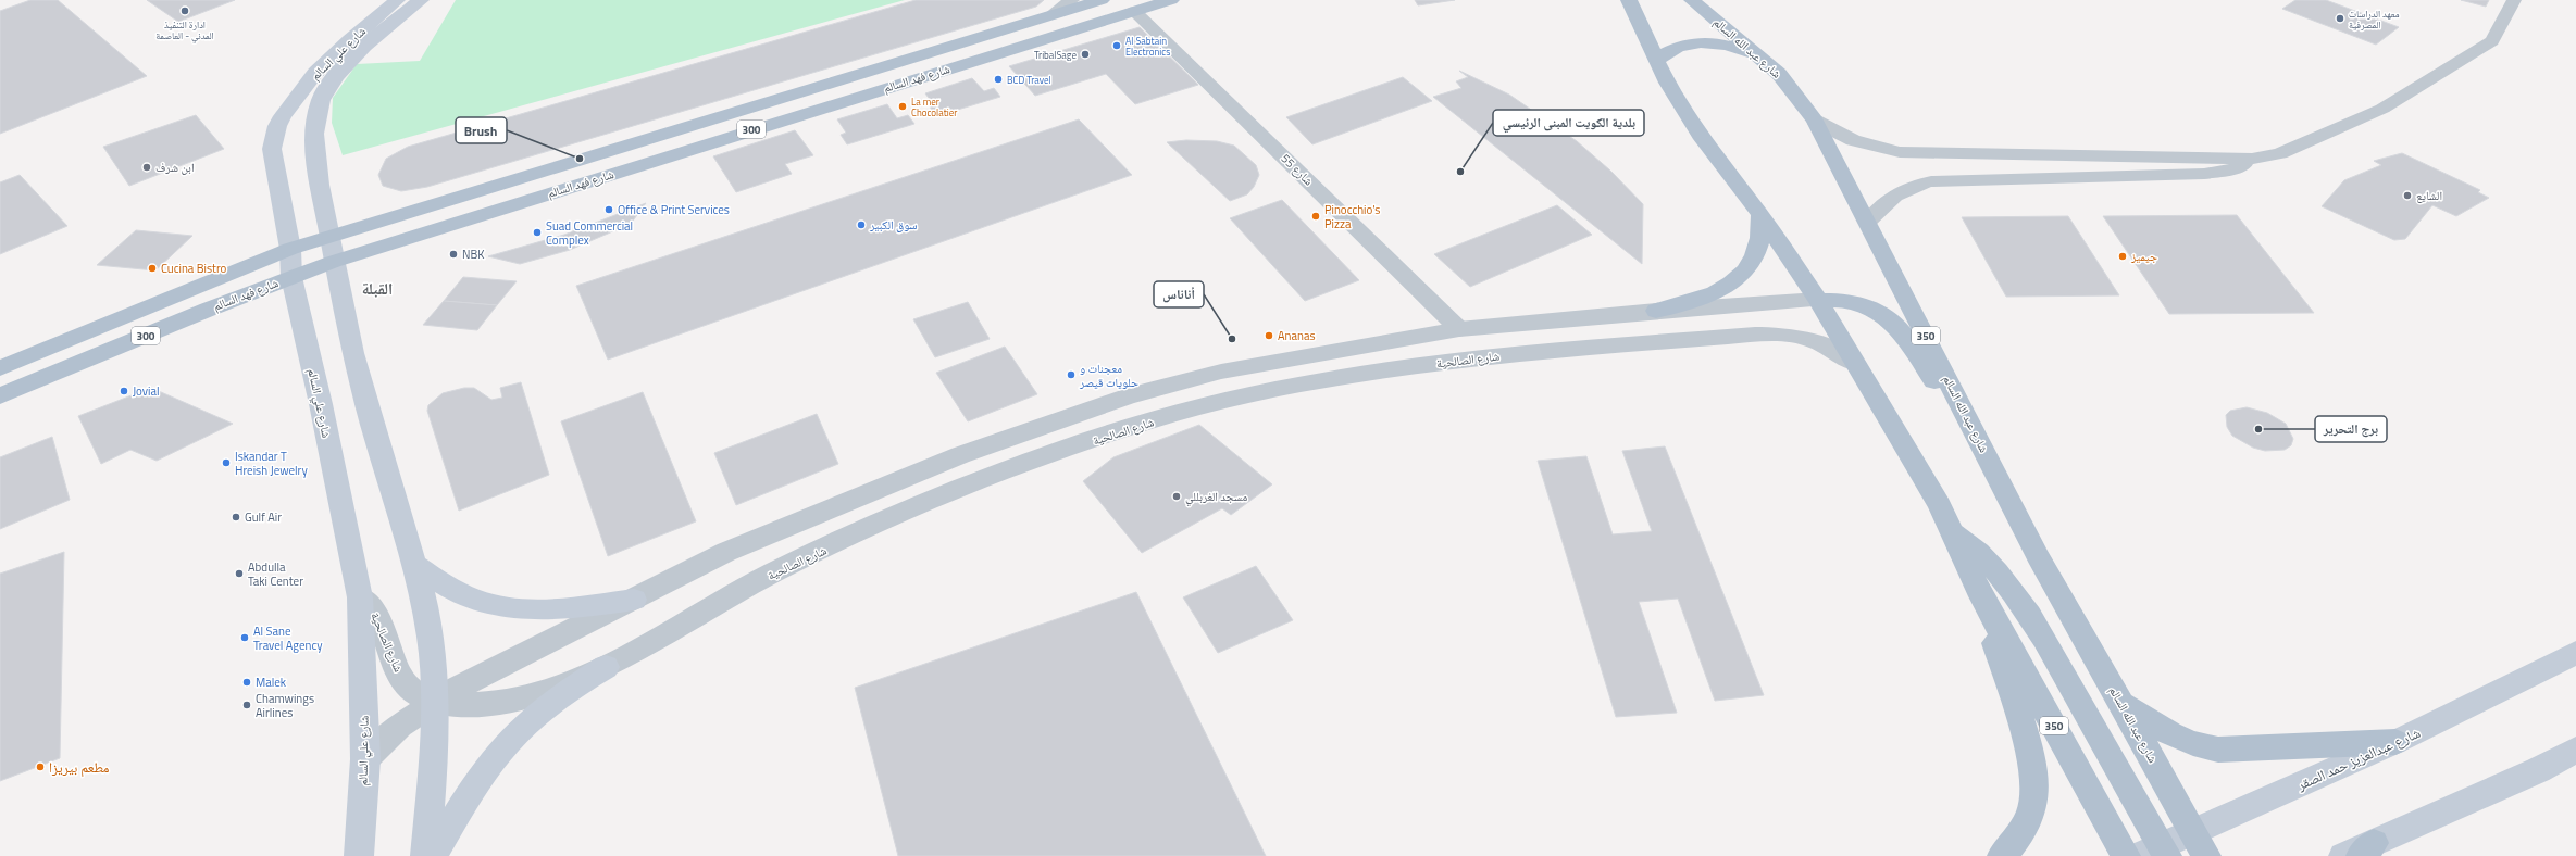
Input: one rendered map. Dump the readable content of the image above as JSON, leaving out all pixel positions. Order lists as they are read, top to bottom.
{
  "streets": {
    "main road": [
      "شارع عبد الله السالم",
      "شارع علي السالم",
      "شارع فهد السالم",
      "300",
      "350",
      "شارع عبدالعزيز حمد الصقر"
    ],
    "street": ["شارع 55", "شارع الصالحية"]
  },
  "crossings": [
    ["شارع عبد الله السالم", "شارع عبدالعزيز حمد الصقر"],
    ["شارع علي السالم", "شارع فهد السالم"],
    ["شارع علي السالم", "شارع الصالحية"],
    ["شارع فهد السالم", "شارع 55"],
    ["350", "شارع الصالحية"]
  ],
  "districts": ["القبلة"],
  "places": [
    "ادارة التنفيذ المدني - العاصمة",
    "معهد الدراسات المصرفية",
    "Al Sabtain Electronics",
    "TribalSage",
    "BCD Travel",
    "La mer Chocolatier",
    "Brush",
    "ابن شرف",
    "بلدية الكويت المبنى الرئيسي",
    "الشايع",
    "Office & Print Services",
    "Pinocchio's Pizza",
    "سوق الكبير",
    "Suad Commercial Complex",
    "NBK",
    "جيميز",
    "Cucina Bistro",
    "Ananas",
    "أناناس",
    "معجنات و حلويات قيصر",
    "Jovial",
    "برج التحرير",
    "Iskandar T Hreish Jewelry",
    "مسجد الغربللي",
    "Gulf Air",
    "Abdulla Taki Center",
    "Al Sane Travel Agency",
    "Malek",
    "Chamwings Airlines",
    "مطعم بيريزا"
  ]
}
